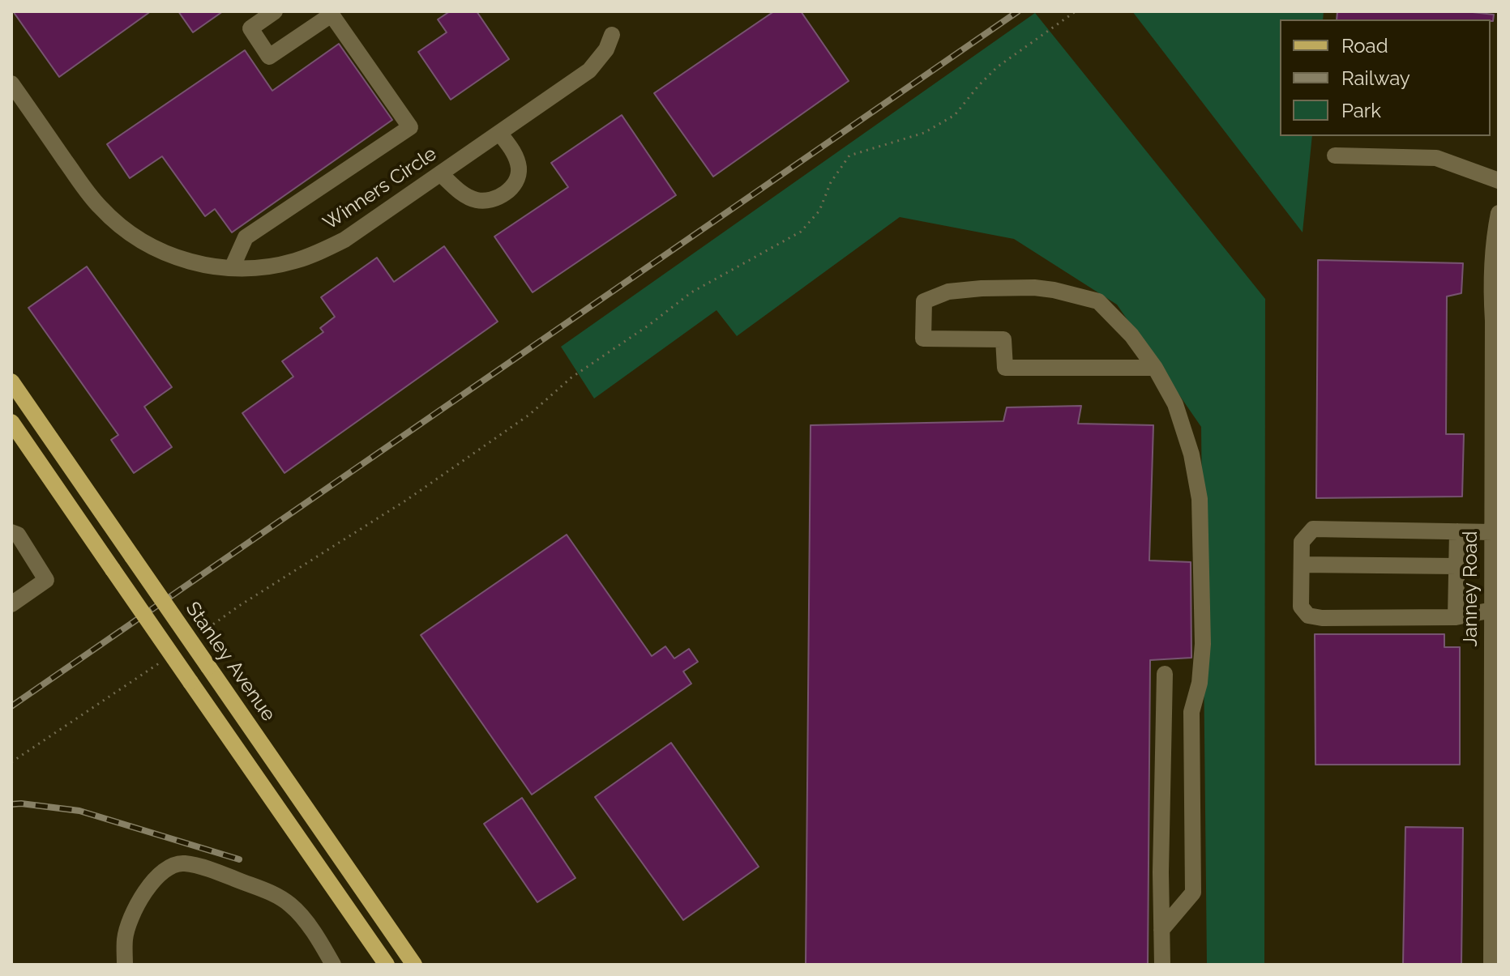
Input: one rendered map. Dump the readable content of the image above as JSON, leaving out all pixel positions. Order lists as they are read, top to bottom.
{
  "streets": {
    "main road": ["Stanley Avenue"],
    "street": ["Winners Circle", "Janney Road"]
  },
  "legend": ["Road", "Railway", "Park"]
}
